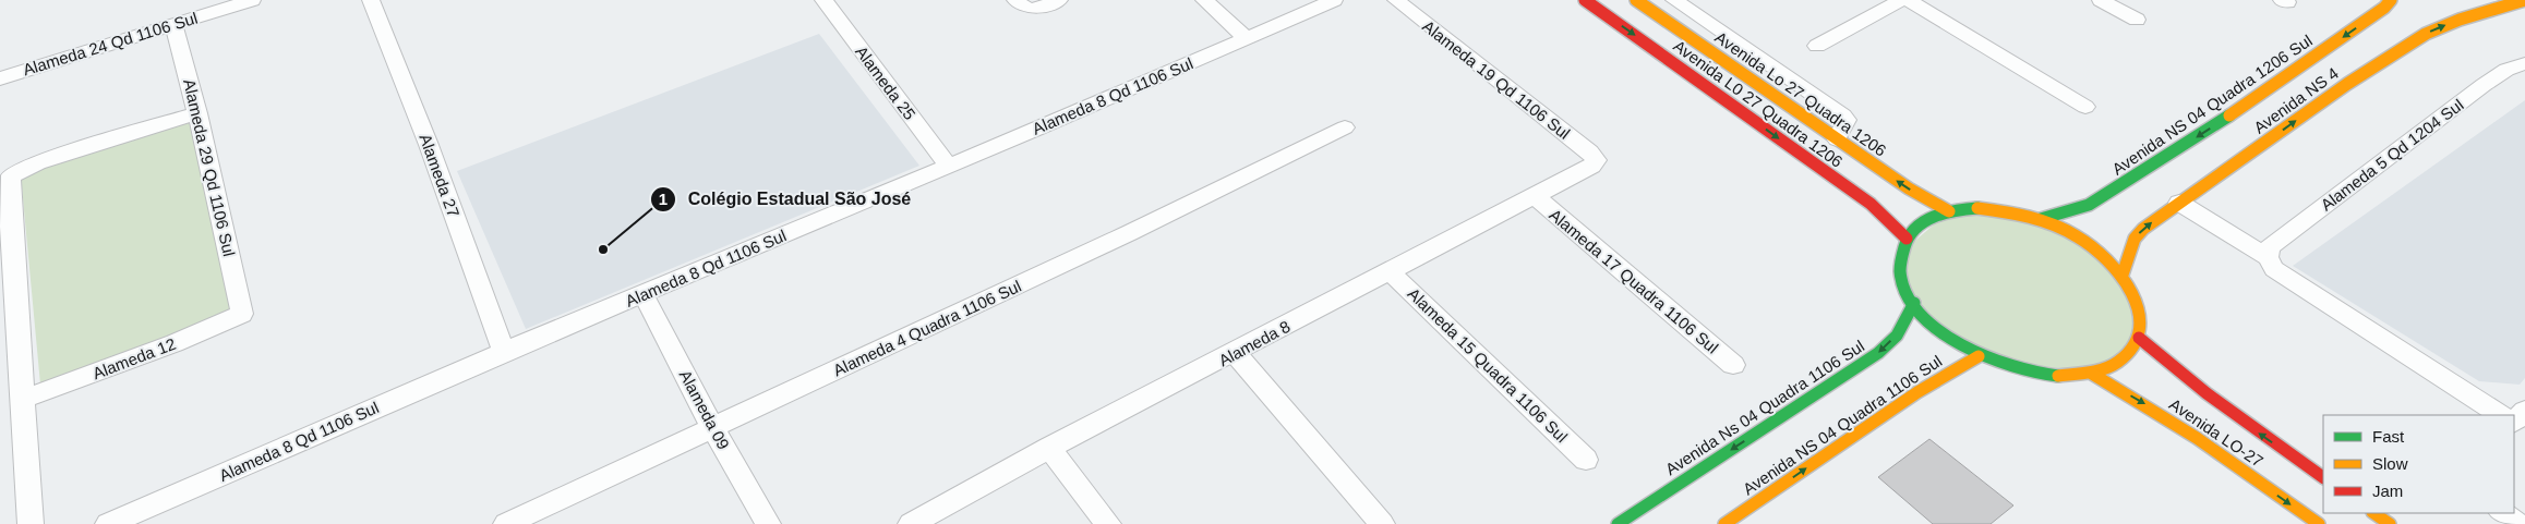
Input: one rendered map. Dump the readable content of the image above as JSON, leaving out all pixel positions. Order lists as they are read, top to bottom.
{
  "streets": {
    "street": [
      "Alameda 24 Qd 1106 Sul",
      "Alameda 19 Qd 1106 Sul",
      "Alameda 25",
      "Avenida Lo 27 Quadra 1206",
      "Alameda 8 Qd 1106 Sul",
      "Avenida NS 4",
      "Avenida L0 27 Quadra 1206",
      "Avenida NS 04 Quadra 1206 Sul",
      "Alameda 5 Qd 1204 Sul",
      "Alameda 29 Qd 1106 Sul",
      "Alameda 27",
      "Alameda 17 Quadra 1106 Sul",
      "Alameda 4 Quadra 1106 Sul",
      "Alameda 8",
      "Alameda 12",
      "Alameda 15 Quadra 1106 Sul",
      "Avenida Ns 04 Quadra 1106 Sul",
      "Alameda 09",
      "Avenida NS 04 Quadra 1106 Sul",
      "Avenida LO-27"
    ]
  },
  "crossings": [
    ["Alameda 24 Qd 1106 Sul", "Alameda 29 Qd 1106 Sul"],
    ["Alameda 19 Qd 1106 Sul", "Alameda 8"],
    ["Alameda 25", "Alameda 8 Qd 1106 Sul"],
    ["Alameda 8 Qd 1106 Sul", "Alameda 27"],
    ["Alameda 8 Qd 1106 Sul", "Alameda 09"],
    ["Alameda 29 Qd 1106 Sul", "Alameda 12"],
    ["Alameda 17 Quadra 1106 Sul", "Alameda 8"],
    ["Alameda 4 Quadra 1106 Sul", "Alameda 09"],
    ["Alameda 8", "Alameda 15 Quadra 1106 Sul"]
  ],
  "one_way": [
    "Avenida Lo 27 Quadra 1206",
    "Avenida NS 4",
    "Avenida NS 04 Quadra 1206 Sul",
    "Avenida Ns 04 Quadra 1106 Sul",
    "Avenida NS 04 Quadra 1106 Sul"
  ],
  "places": ["Colégio Estadual São José"],
  "legend": ["Fast", "Slow", "Jam"]
}
